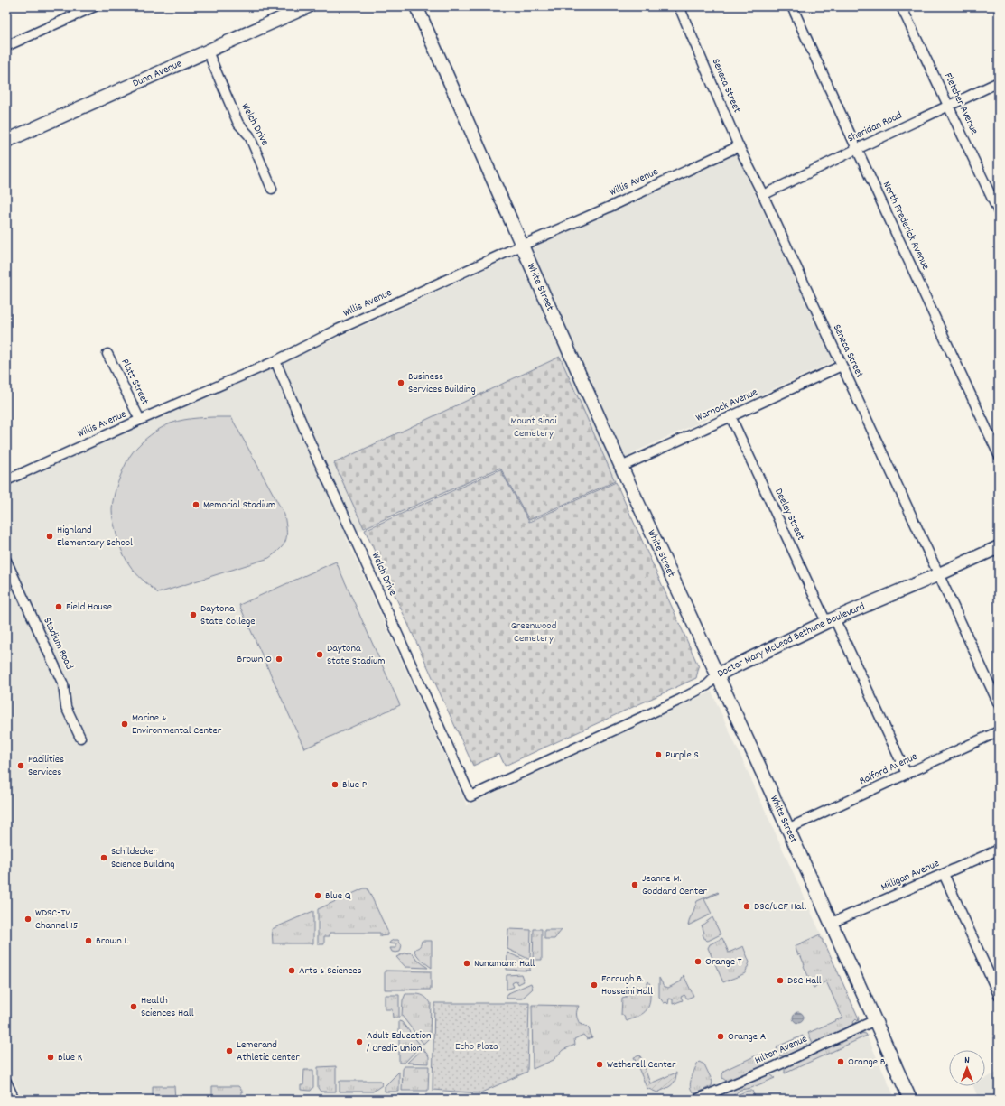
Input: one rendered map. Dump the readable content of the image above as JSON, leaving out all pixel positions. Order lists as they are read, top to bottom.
{
  "streets": {
    "street": [
      "Dunn Avenue",
      "Seneca Street",
      "Fletcher Avenue",
      "Welch Drive",
      "Sheridan Road",
      "Willis Avenue",
      "North Frederick Avenue",
      "White Street",
      "Platt Street",
      "Warnock Avenue",
      "Deeley Street",
      "Doctor Mary McLeod Bethune Boulevard",
      "Stadium Road",
      "Raiford Avenue",
      "Milligan Avenue",
      "Hilton Avenue"
    ]
  },
  "crossings": [
    ["Dunn Avenue", "Welch Drive"],
    ["Seneca Street", "Sheridan Road"],
    ["Seneca Street", "Willis Avenue"],
    ["Seneca Street", "Warnock Avenue"],
    ["Seneca Street", "Doctor Mary McLeod Bethune Boulevard"],
    ["Fletcher Avenue", "Sheridan Road"],
    ["Welch Drive", "Willis Avenue"],
    ["Welch Drive", "Doctor Mary McLeod Bethune Boulevard"],
    ["Sheridan Road", "North Frederick Avenue"],
    ["Willis Avenue", "White Street"],
    ["Willis Avenue", "Platt Street"],
    ["White Street", "Warnock Avenue"],
    ["White Street", "Doctor Mary McLeod Bethune Boulevard"],
    ["White Street", "Raiford Avenue"],
    ["White Street", "Milligan Avenue"],
    ["White Street", "Hilton Avenue"],
    ["Warnock Avenue", "Deeley Street"],
    ["Deeley Street", "Doctor Mary McLeod Bethune Boulevard"],
    ["Deeley Street", "Raiford Avenue"]
  ],
  "parks": ["Mount Sinai Cemetery", "Greenwood Cemetery", "Echo Plaza"],
  "places": [
    "Business Services Building",
    "Memorial Stadium",
    "Highland Elementary School",
    "Field House",
    "Daytona State College",
    "Daytona State Stadium",
    "Brown O",
    "Marine & Environmental Center",
    "Purple S",
    "Facilities Services",
    "Blue P",
    "Schildecker Science Building",
    "Jeanne M. Goddard Center",
    "Blue Q",
    "DSC/UCF Hall",
    "WDSC-TV Channel 15",
    "Brown L",
    "Orange T",
    "Nunamann Hall",
    "Arts & Sciences",
    "DSC Hall",
    "Forough B. Hosseini Hall",
    "Health Sciences Hall",
    "Orange A",
    "Adult Education / Credit Union",
    "Lemerand Athletic Center",
    "Blue K",
    "Orange B",
    "Wetherell Center"
  ],
  "north": "top"
}
